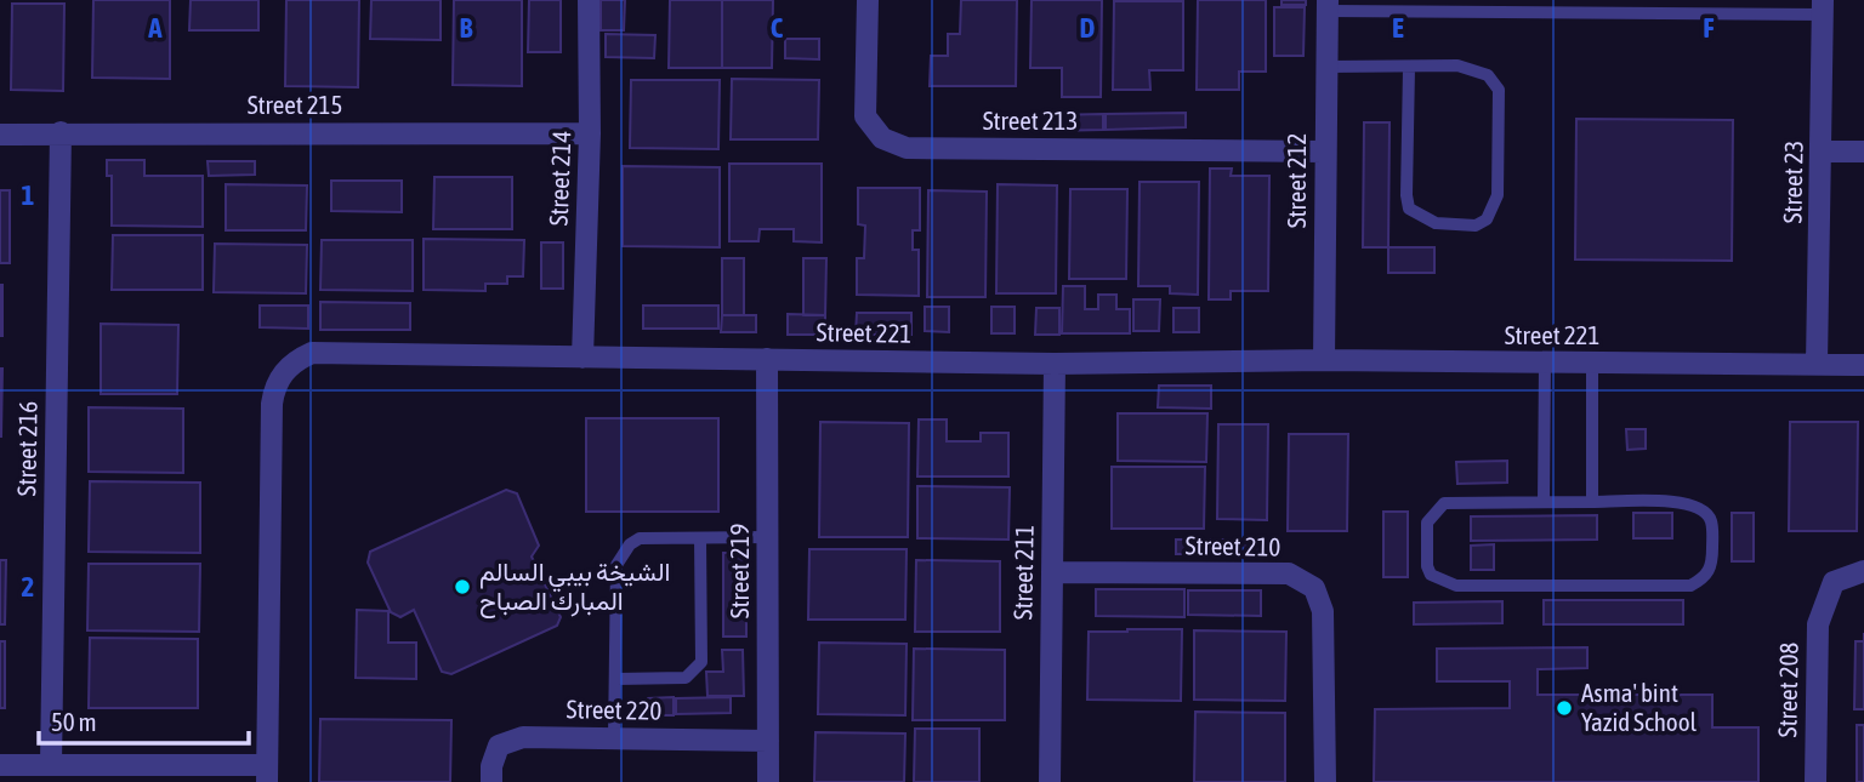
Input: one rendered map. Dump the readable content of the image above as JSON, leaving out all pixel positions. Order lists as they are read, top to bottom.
{
  "streets": {
    "street": [
      "Street 215",
      "Street 213",
      "Street 214",
      "Street 212",
      "Street 23",
      "Street 221",
      "Street 216",
      "Street 210",
      "Street 219",
      "Street 211",
      "Street 208",
      "Street 220"
    ]
  },
  "crossings": [
    ["Street 215", "Street 214"],
    ["Street 215", "Street 216"],
    ["Street 213", "Street 212"],
    ["Street 214", "Street 221"],
    ["Street 212", "Street 221"],
    ["Street 23", "Street 221"],
    ["Street 221", "Street 219"],
    ["Street 221", "Street 211"],
    ["Street 210", "Street 211"],
    ["Street 219", "Street 220"]
  ],
  "places": ["الشيخة بيبي السالم المبارك الصباح", "Asma' bint Yazid School"],
  "scale_bar": "50 m",
  "grid": {
    "columns": [
      "A",
      "B",
      "C",
      "D",
      "E",
      "F"
    ],
    "rows": ["1", "2"]
  }
}
